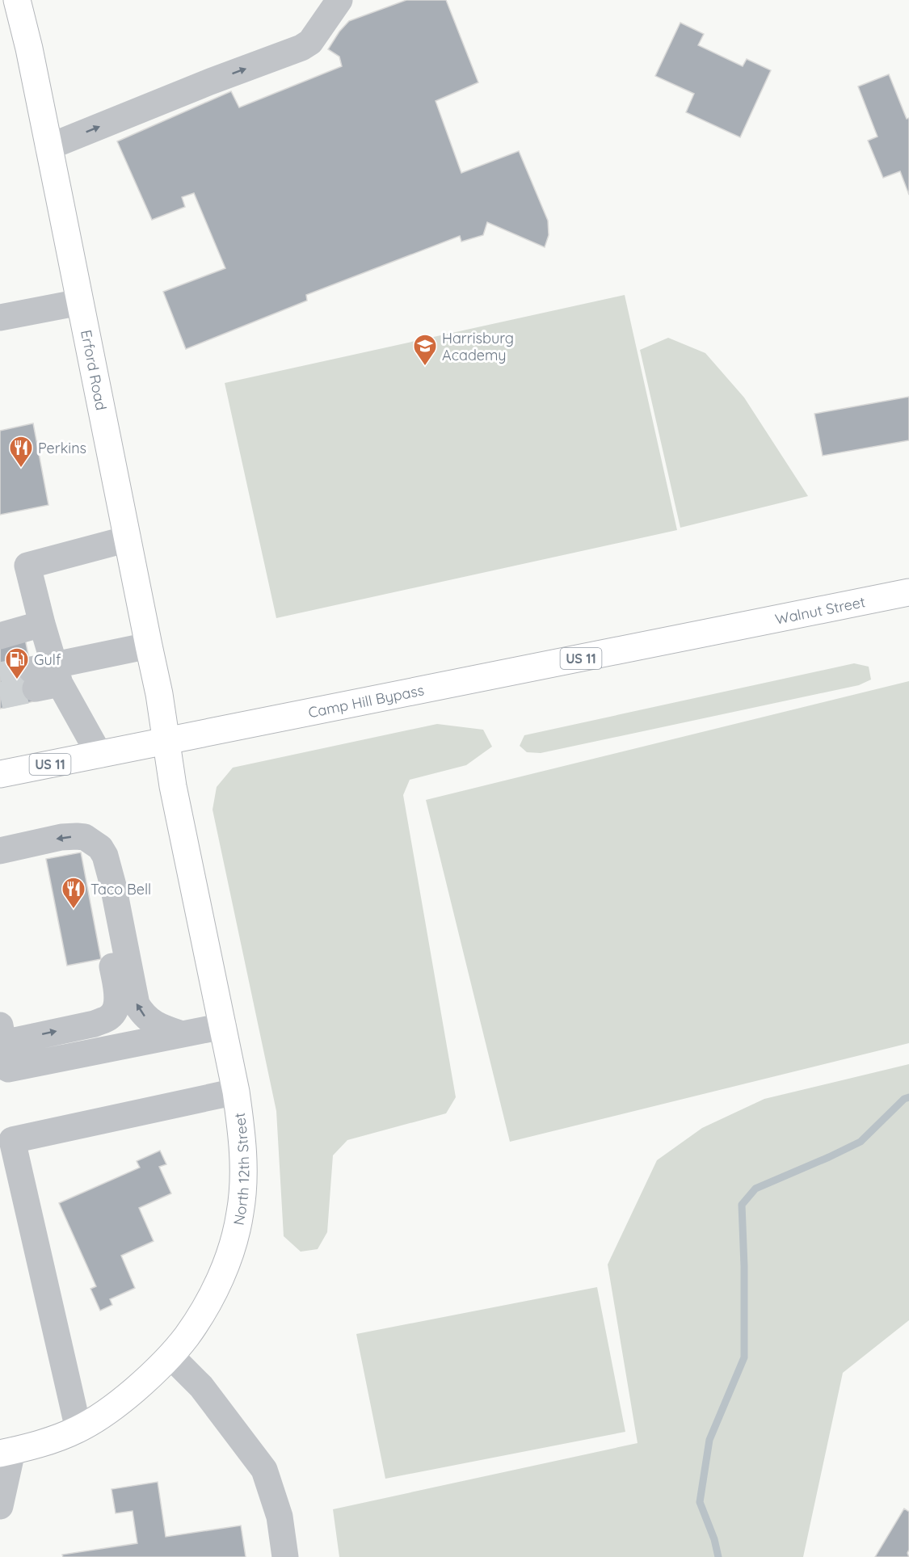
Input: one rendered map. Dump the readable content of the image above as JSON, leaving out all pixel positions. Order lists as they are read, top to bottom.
{
  "streets": {
    "main road": [
      "Erford Road",
      "Walnut Street",
      "US 11",
      "Camp Hill Bypass",
      "North 12th Street"
    ]
  },
  "crossings": [
    ["Erford Road", "Camp Hill Bypass"],
    ["Erford Road", "North 12th Street"],
    ["Walnut Street", "Camp Hill Bypass"],
    ["Camp Hill Bypass", "North 12th Street"]
  ],
  "places": {
    "school or university": ["Harrisburg Academy"],
    "restaurant": ["Perkins", "Taco Bell"],
    "fuel station": ["Gulf"]
  }
}
